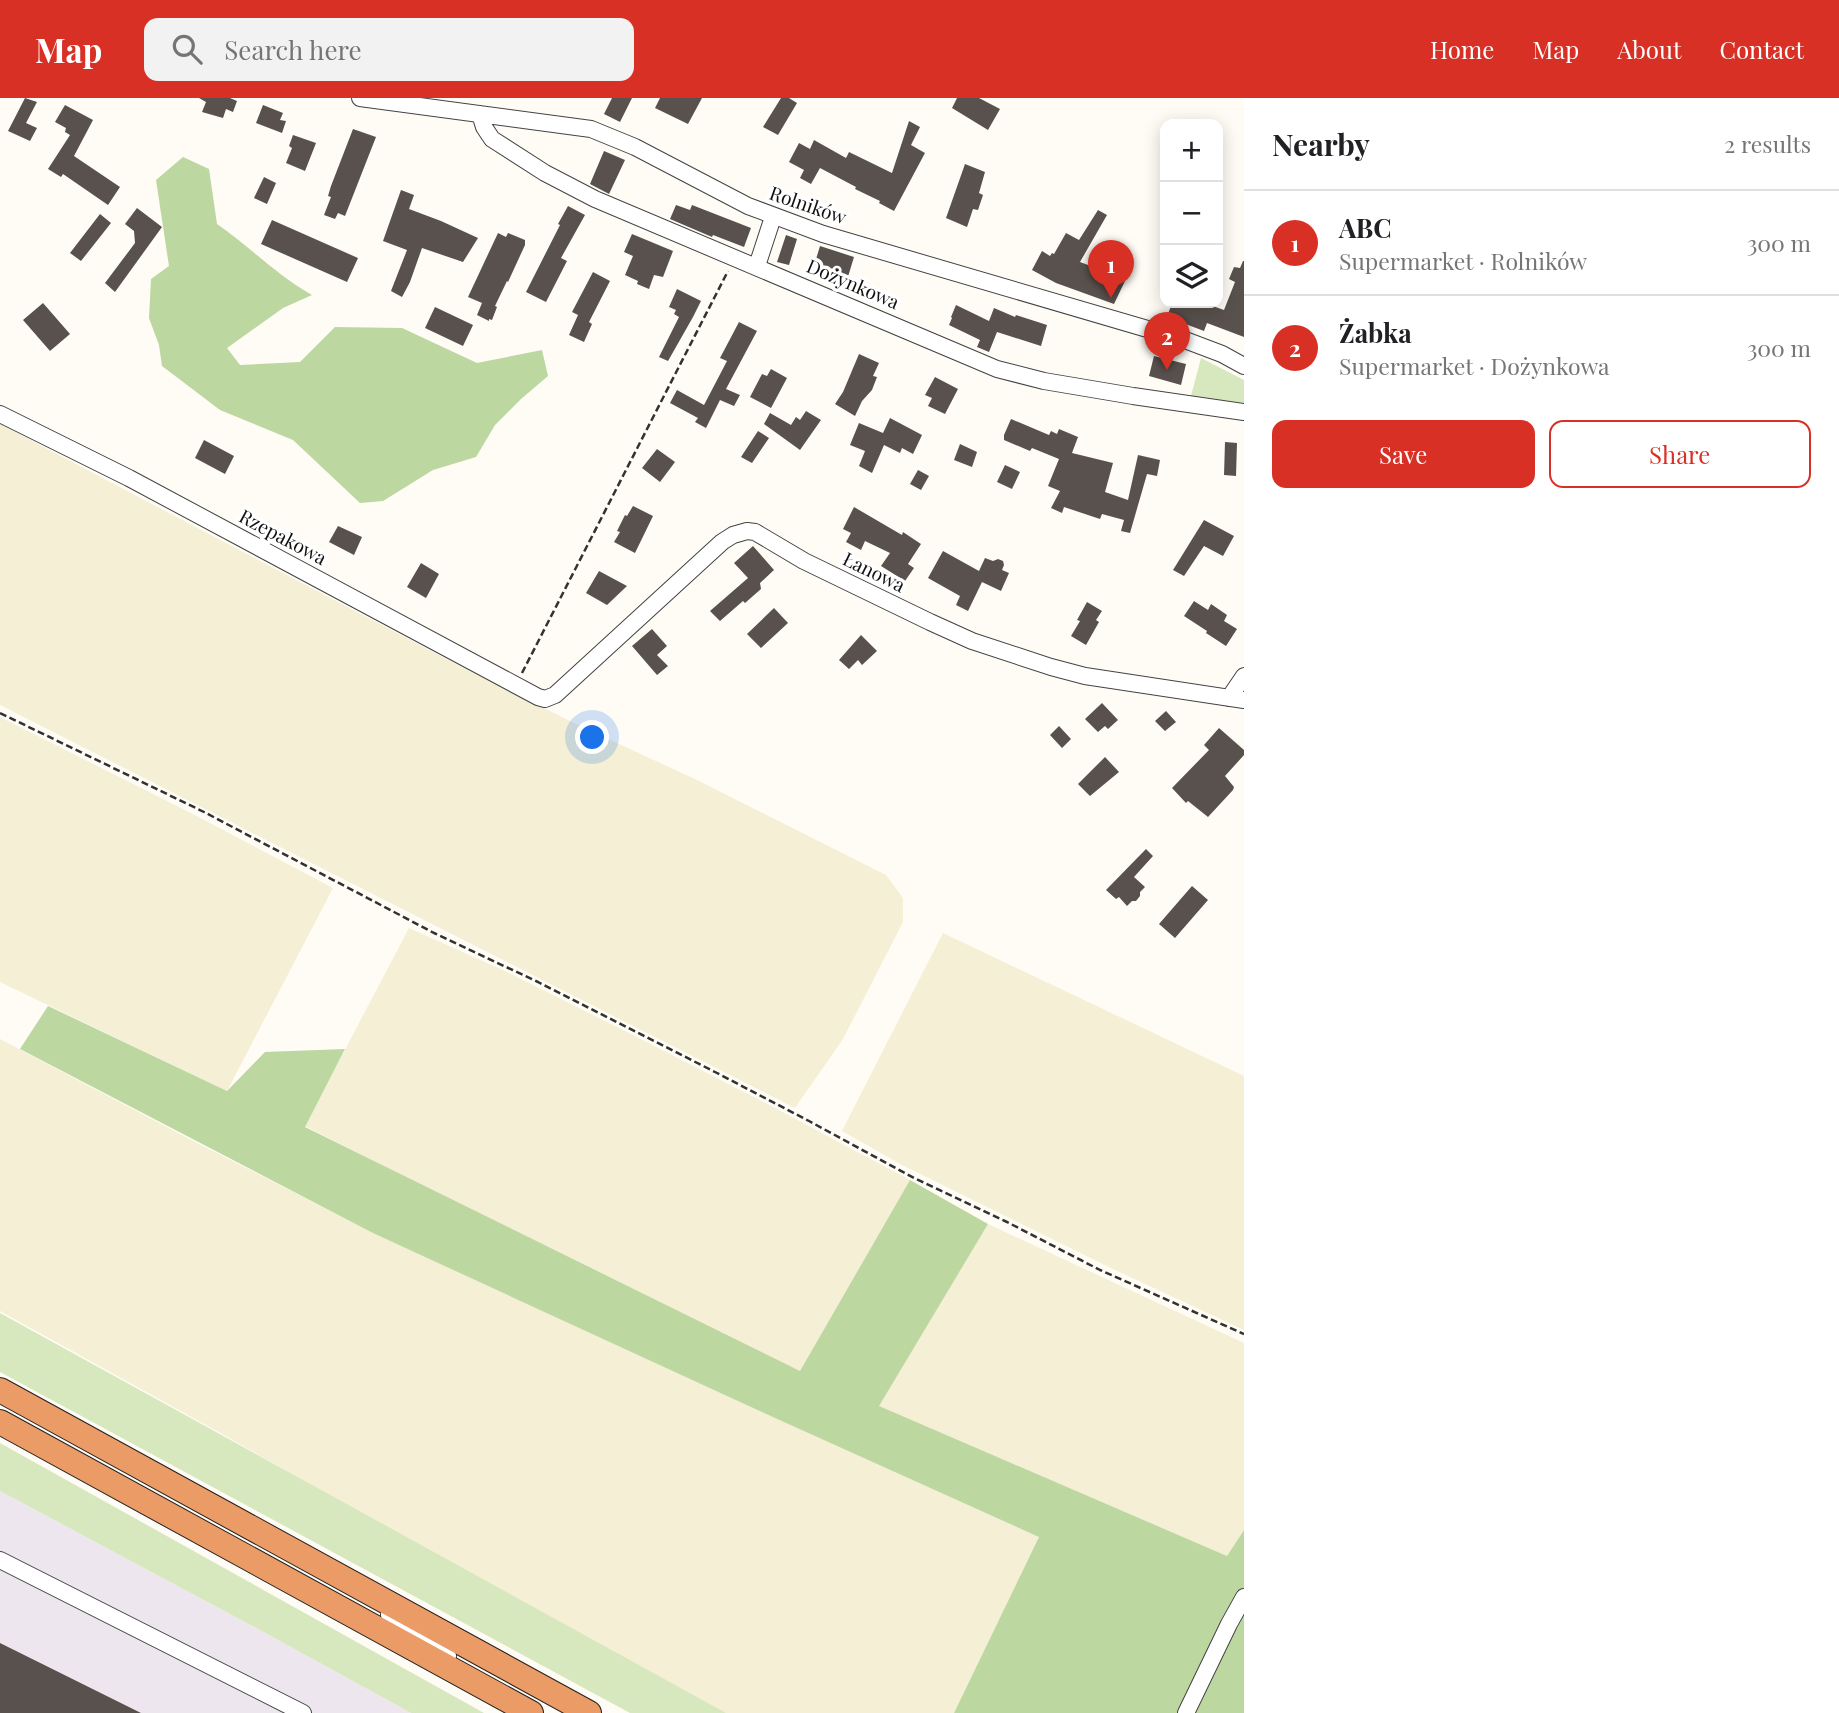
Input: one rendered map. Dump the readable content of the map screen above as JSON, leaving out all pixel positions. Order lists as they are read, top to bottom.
{
  "streets": {
    "street": [
      "Rolników",
      "Dożynkowa",
      "Rzepakowa",
      "Łanowa"
    ]
  },
  "crossings": [
    ["Rolników", "Dożynkowa"],
    ["Rzepakowa", "Łanowa"]
  ],
  "page": {
    "header": "Map",
    "search": "Search here",
    "nav": [
      "Home",
      "Map",
      "About",
      "Contact"
    ],
    "heading": ["Nearby", "2 results"],
    "map_buttons": ["+", "−"],
    "list": [
      {
        "mark": "1",
        "name": "ABC",
        "note": "Supermarket · Rolników",
        "value": "300 m"
      },
      {
        "mark": "2",
        "name": "Żabka",
        "note": "Supermarket · Dożynkowa",
        "value": "300 m"
      }
    ],
    "pins": ["1", "2"],
    "buttons": ["Save", "Share"]
  }
}
